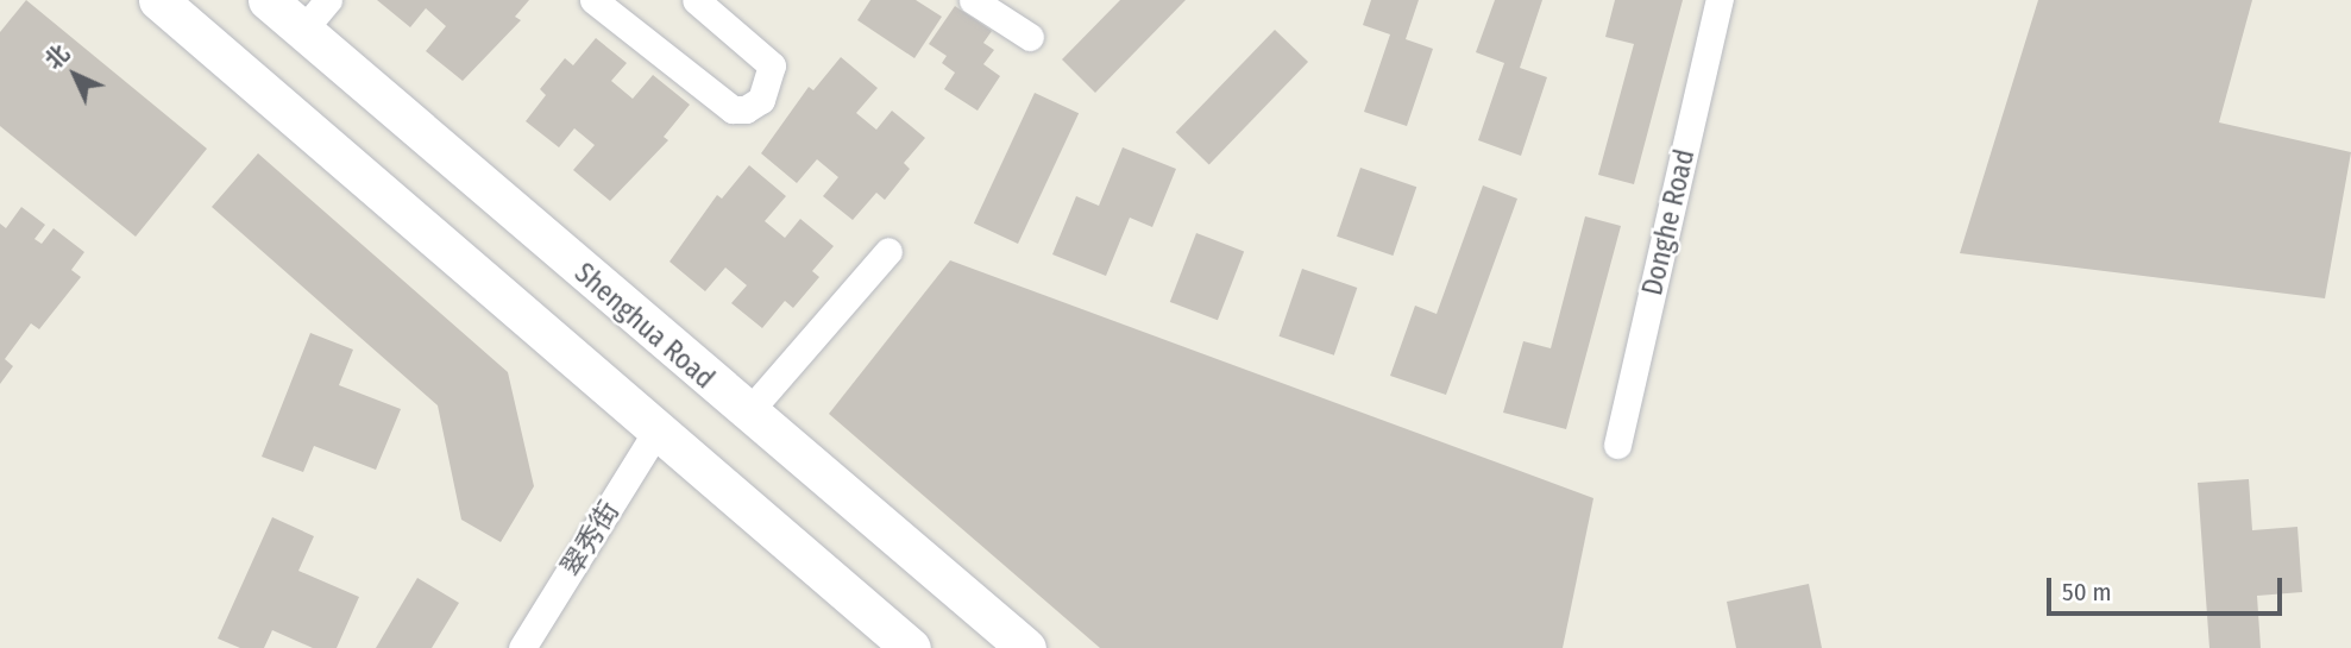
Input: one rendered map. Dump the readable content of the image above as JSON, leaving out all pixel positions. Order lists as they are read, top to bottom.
{
  "streets": {
    "main road": ["Shenghua Road"],
    "street": ["Donghe Road", "翠秀街"]
  },
  "scale_bar": "50 m",
  "north": "top left"
}
